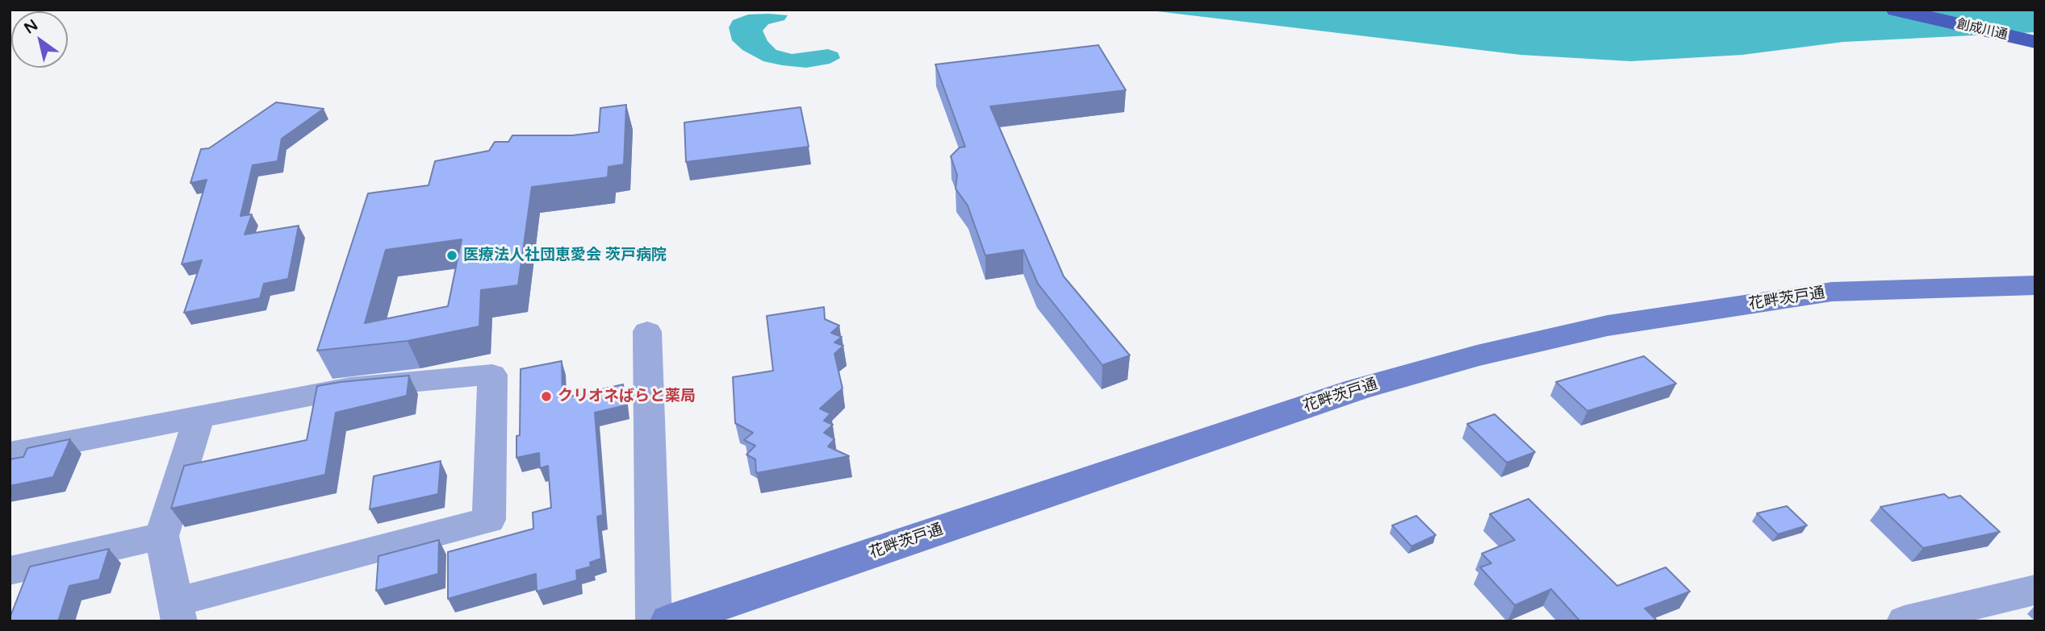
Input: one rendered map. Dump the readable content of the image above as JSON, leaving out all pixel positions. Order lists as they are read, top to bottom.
{
  "streets": {
    "highway": ["創成川通"],
    "main road": ["花畔茨戸通"]
  },
  "places": ["医療法人社団恵愛会 茨戸病院", "クリオネばらと薬局"],
  "north": "top left"
}
